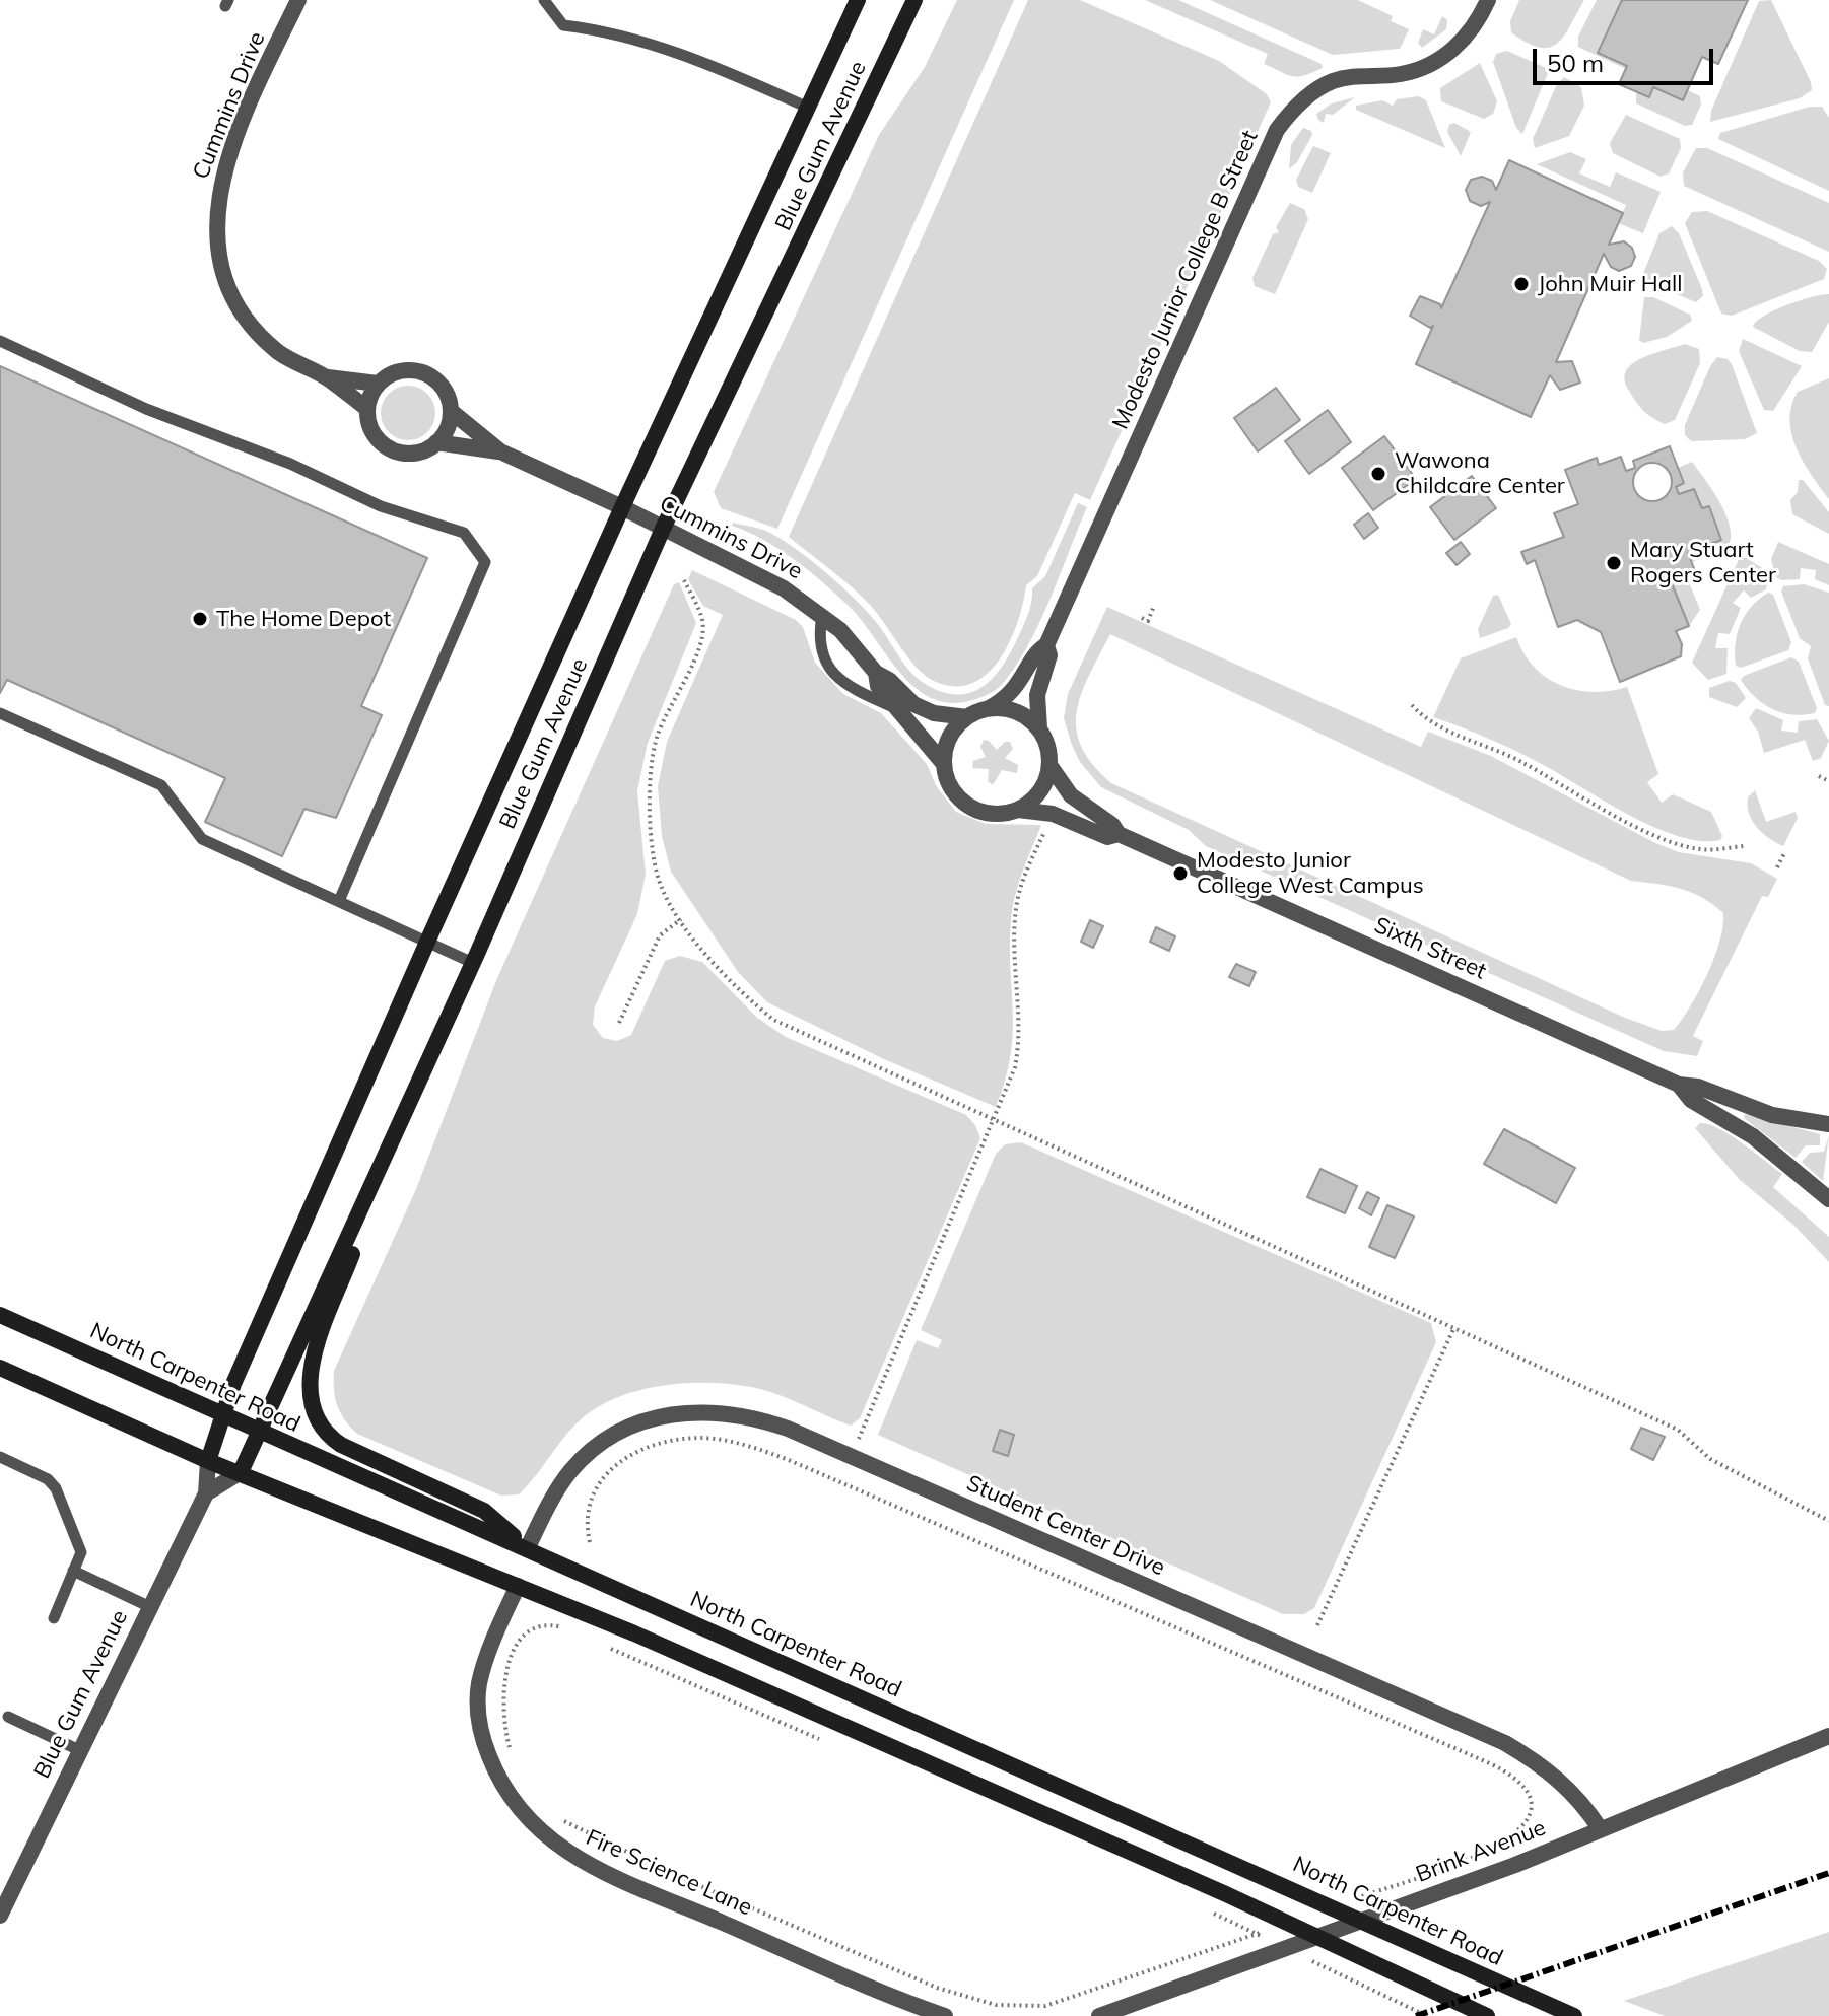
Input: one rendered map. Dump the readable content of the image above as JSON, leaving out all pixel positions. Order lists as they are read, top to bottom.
{
  "streets": {
    "main road": ["Blue Gum Avenue", "North Carpenter Road"],
    "street": [
      "Cummins Drive",
      "Modesto Junior College B Street",
      "Sixth Street",
      "Student Center Drive",
      "Brink Avenue",
      "Fire Science Lane"
    ]
  },
  "crossings": [
    ["Cummins Drive", "Blue Gum Avenue"],
    ["Cummins Drive", "Modesto Junior College B Street"],
    ["Cummins Drive", "Sixth Street"],
    ["Blue Gum Avenue", "North Carpenter Road"],
    ["Modesto Junior College B Street", "Sixth Street"],
    ["North Carpenter Road", "Student Center Drive"],
    ["Student Center Drive", "Brink Avenue"]
  ],
  "places": [
    "John Muir Hall",
    "Wawona Childcare Center",
    "Mary Stuart Rogers Center",
    "The Home Depot",
    "Modesto Junior College West Campus"
  ],
  "scale_bar": "50 m"
}
